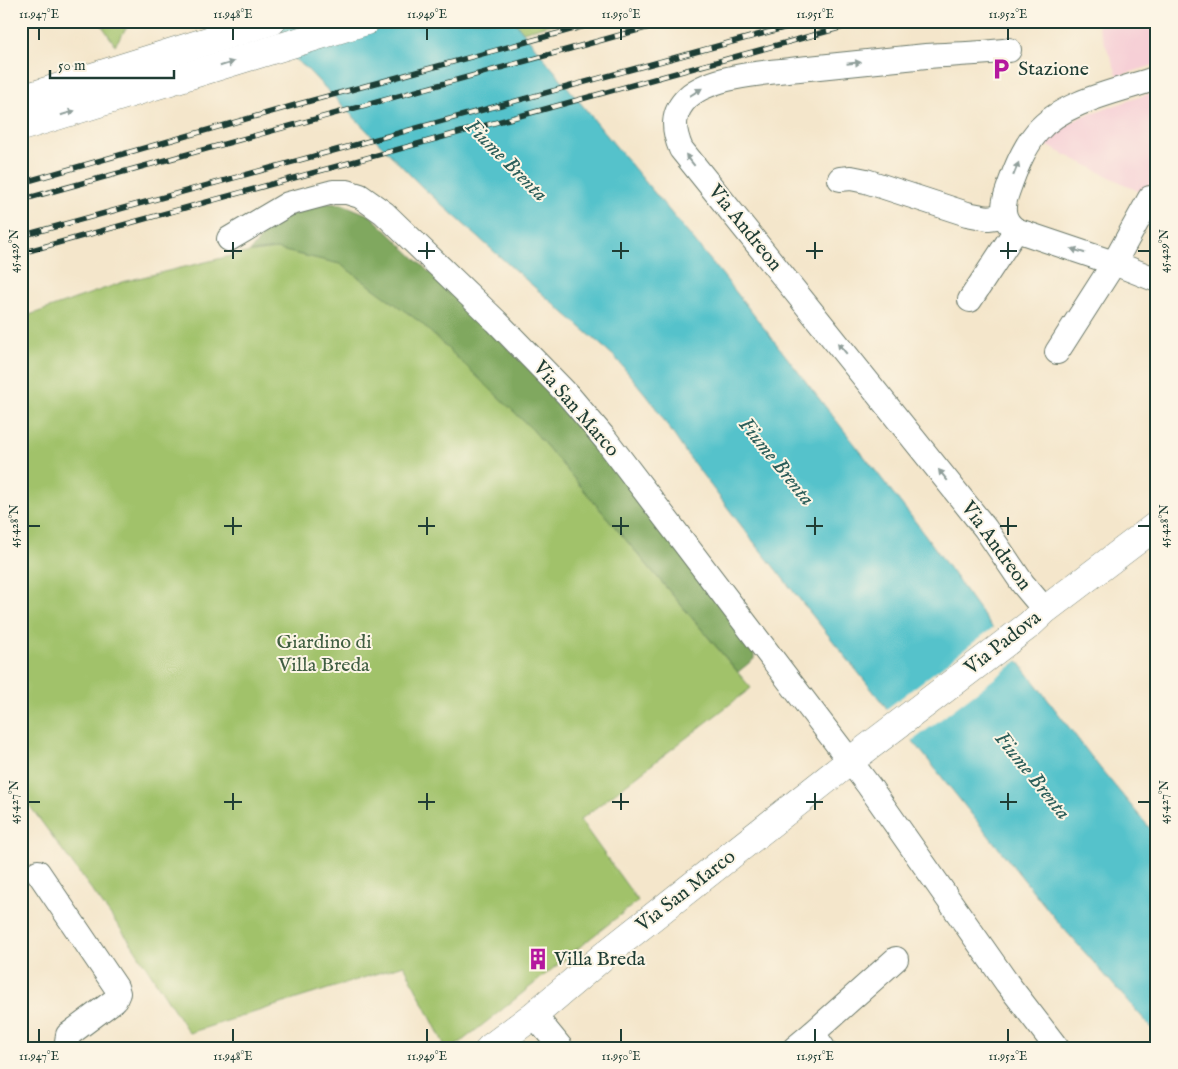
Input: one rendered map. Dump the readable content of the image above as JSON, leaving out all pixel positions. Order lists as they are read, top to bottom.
{
  "streets": {
    "main road": ["Via San Marco", "Via Padova"],
    "street": ["Via Andreon"]
  },
  "crossings": [
    ["Via Andreon", "Via Padova"],
    ["Via San Marco", "Via Padova"]
  ],
  "water": ["Fiume Brenta"],
  "parks": ["Giardino di Villa Breda"],
  "places": {
    "parking": ["Stazione"],
    "building": ["Villa Breda"]
  },
  "scale_bar": "50 m",
  "coordinates": [
    "11.947°E",
    "11.948°E",
    "11.949°E",
    "11.950°E",
    "11.951°E",
    "11.952°E",
    "45.429°N",
    "45.428°N",
    "45.427°N"
  ]
}
